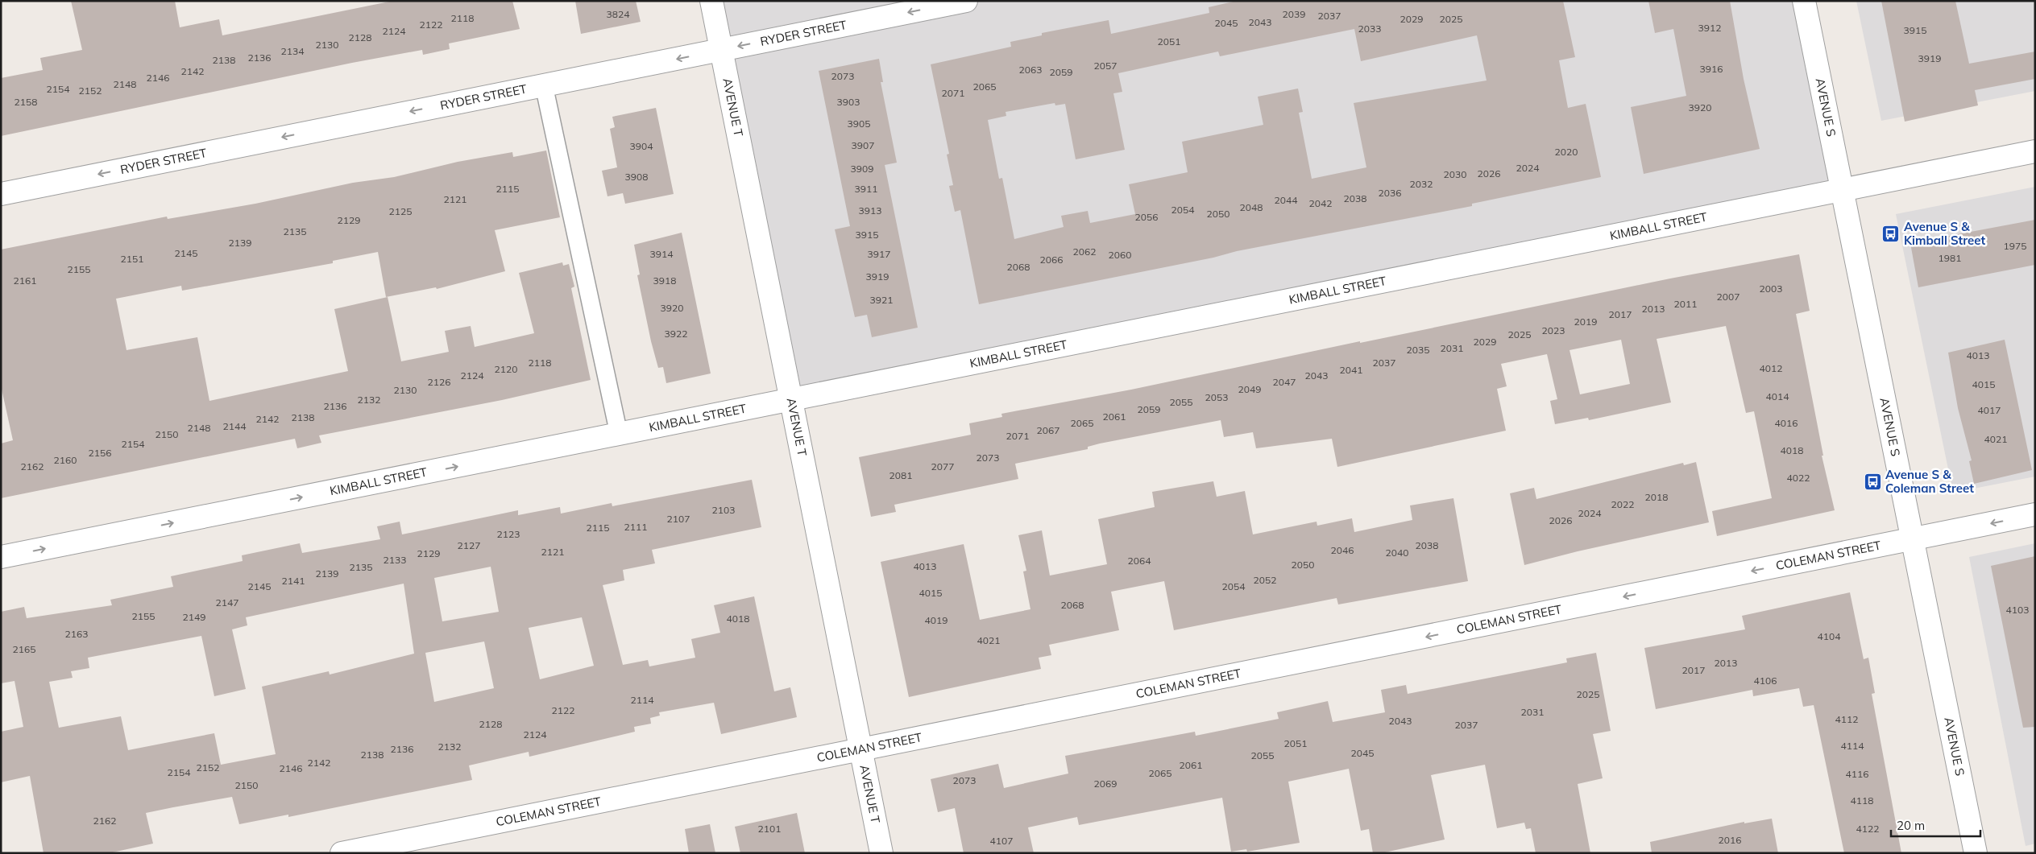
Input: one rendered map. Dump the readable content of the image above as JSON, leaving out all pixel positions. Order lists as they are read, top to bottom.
{
  "streets": {
    "street": [
      "RYDER STREET",
      "AVENUE T",
      "AVENUE S",
      "KIMBALL STREET",
      "COLEMAN STREET"
    ]
  },
  "crossings": [
    ["RYDER STREET", "AVENUE T"],
    ["AVENUE T", "KIMBALL STREET"],
    ["AVENUE T", "COLEMAN STREET"],
    ["AVENUE S", "KIMBALL STREET"],
    ["AVENUE S", "COLEMAN STREET"]
  ],
  "one_way": ["RYDER STREET", "COLEMAN STREET"],
  "places": {
    "bus stop": ["Avenue S & Kimball Street", "Avenue S & Coleman Street"]
  },
  "house_numbers": [
    "3824",
    "2039",
    "2037",
    "2118",
    "2029",
    "2025",
    "2043",
    "2045",
    "2122",
    "3912",
    "2033",
    "3915",
    "2124",
    "2128",
    "2051",
    "2130",
    "2134",
    "2136",
    "3919",
    "2138",
    "2057",
    "3916",
    "2063",
    "2142",
    "2059",
    "2073",
    "2146",
    "2148",
    "2065",
    "2154",
    "2152",
    "2071",
    "2158",
    "3903",
    "3920",
    "3905",
    "3907",
    "3904",
    "2020",
    "2024",
    "3909",
    "2026",
    "2030",
    "3908",
    "2032",
    "2115",
    "3911",
    "2036",
    "2038",
    "2121",
    "2044",
    "2042",
    "2048",
    "2054",
    "3913",
    "2125",
    "2050",
    "2056",
    "2129",
    "2135",
    "3915",
    "2139",
    "1975",
    "2062",
    "2145",
    "3914",
    "3917",
    "2060",
    "1981",
    "2151",
    "2066",
    "2068",
    "2155",
    "3919",
    "2161",
    "3918",
    "2003",
    "2007",
    "3921",
    "2011",
    "3920",
    "2013",
    "2017",
    "2019",
    "2023",
    "3922",
    "2025",
    "2029",
    "2031",
    "2035",
    "4013",
    "2118",
    "2037",
    "4012",
    "2120",
    "2041",
    "2124",
    "2043",
    "2126",
    "2047",
    "4015",
    "2049",
    "2130",
    "4014",
    "2053",
    "2132",
    "2055",
    "2136",
    "2059",
    "4017",
    "2061",
    "2138",
    "2142",
    "2065",
    "4016",
    "2144",
    "2148",
    "2067",
    "2150",
    "2071",
    "4021",
    "2154",
    "4018",
    "2156",
    "2073",
    "2160",
    "2162",
    "2077",
    "2081",
    "4022",
    "2018",
    "2022",
    "2103",
    "2024",
    "2107",
    "2026",
    "2111",
    "2115",
    "2123",
    "2127",
    "2038",
    "2046",
    "2121",
    "2040",
    "2129",
    "2133",
    "2064",
    "2050",
    "4013",
    "2135",
    "2139",
    "2052",
    "2141",
    "2145",
    "2054",
    "4015",
    "2147",
    "2068",
    "4103",
    "2155",
    "2149",
    "4018",
    "4019",
    "2163",
    "4104",
    "4021",
    "2165",
    "2013",
    "2017",
    "4106",
    "2025",
    "2114",
    "2122",
    "2031",
    "4112",
    "2043",
    "2128",
    "2037",
    "2124",
    "2051",
    "4114",
    "2132",
    "2136",
    "2045",
    "2138",
    "2055",
    "2142",
    "2061",
    "2152",
    "2146",
    "2154",
    "2065",
    "4116",
    "2073",
    "2069",
    "2150",
    "4118",
    "2162",
    "2101",
    "4122",
    "2016",
    "4107"
  ],
  "scale_bar": "20 m"
}
